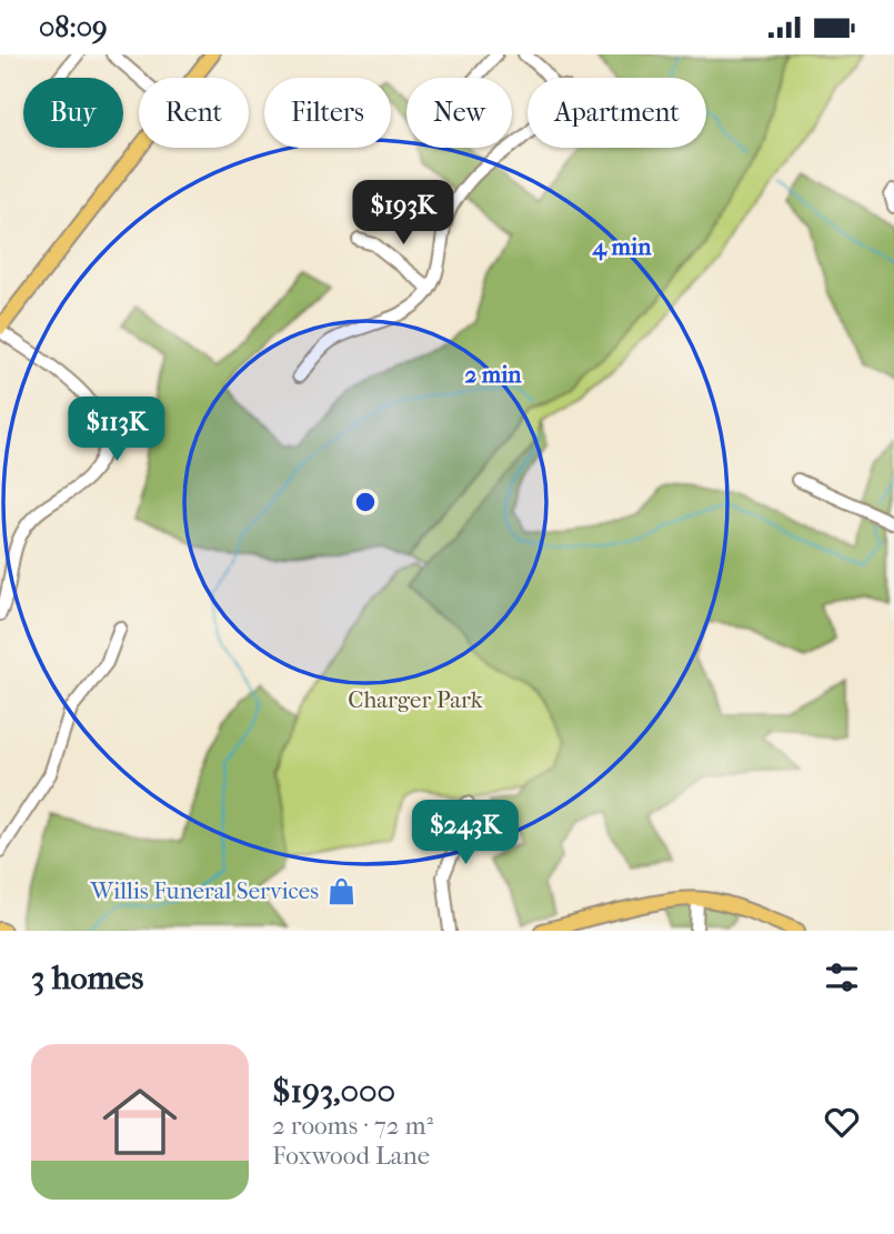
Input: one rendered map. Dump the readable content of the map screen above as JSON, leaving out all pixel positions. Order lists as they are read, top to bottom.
{
  "parks": ["Charger Park"],
  "places": {
    "shop": ["Willis Funeral Services"]
  },
  "page": {
    "status": "08:09",
    "chip": [
      "Buy",
      "Rent",
      "Filters",
      "New",
      "Apartment"
    ],
    "price": ["$193K", "$113K", "$243K"],
    "heading": "3 homes",
    "list": [
      {
        "name": "$193,000",
        "note": "2 rooms · 72 m² · Foxwood Lane"
      }
    ]
  },
  "rings": ["4 min", "2 min"]
}
